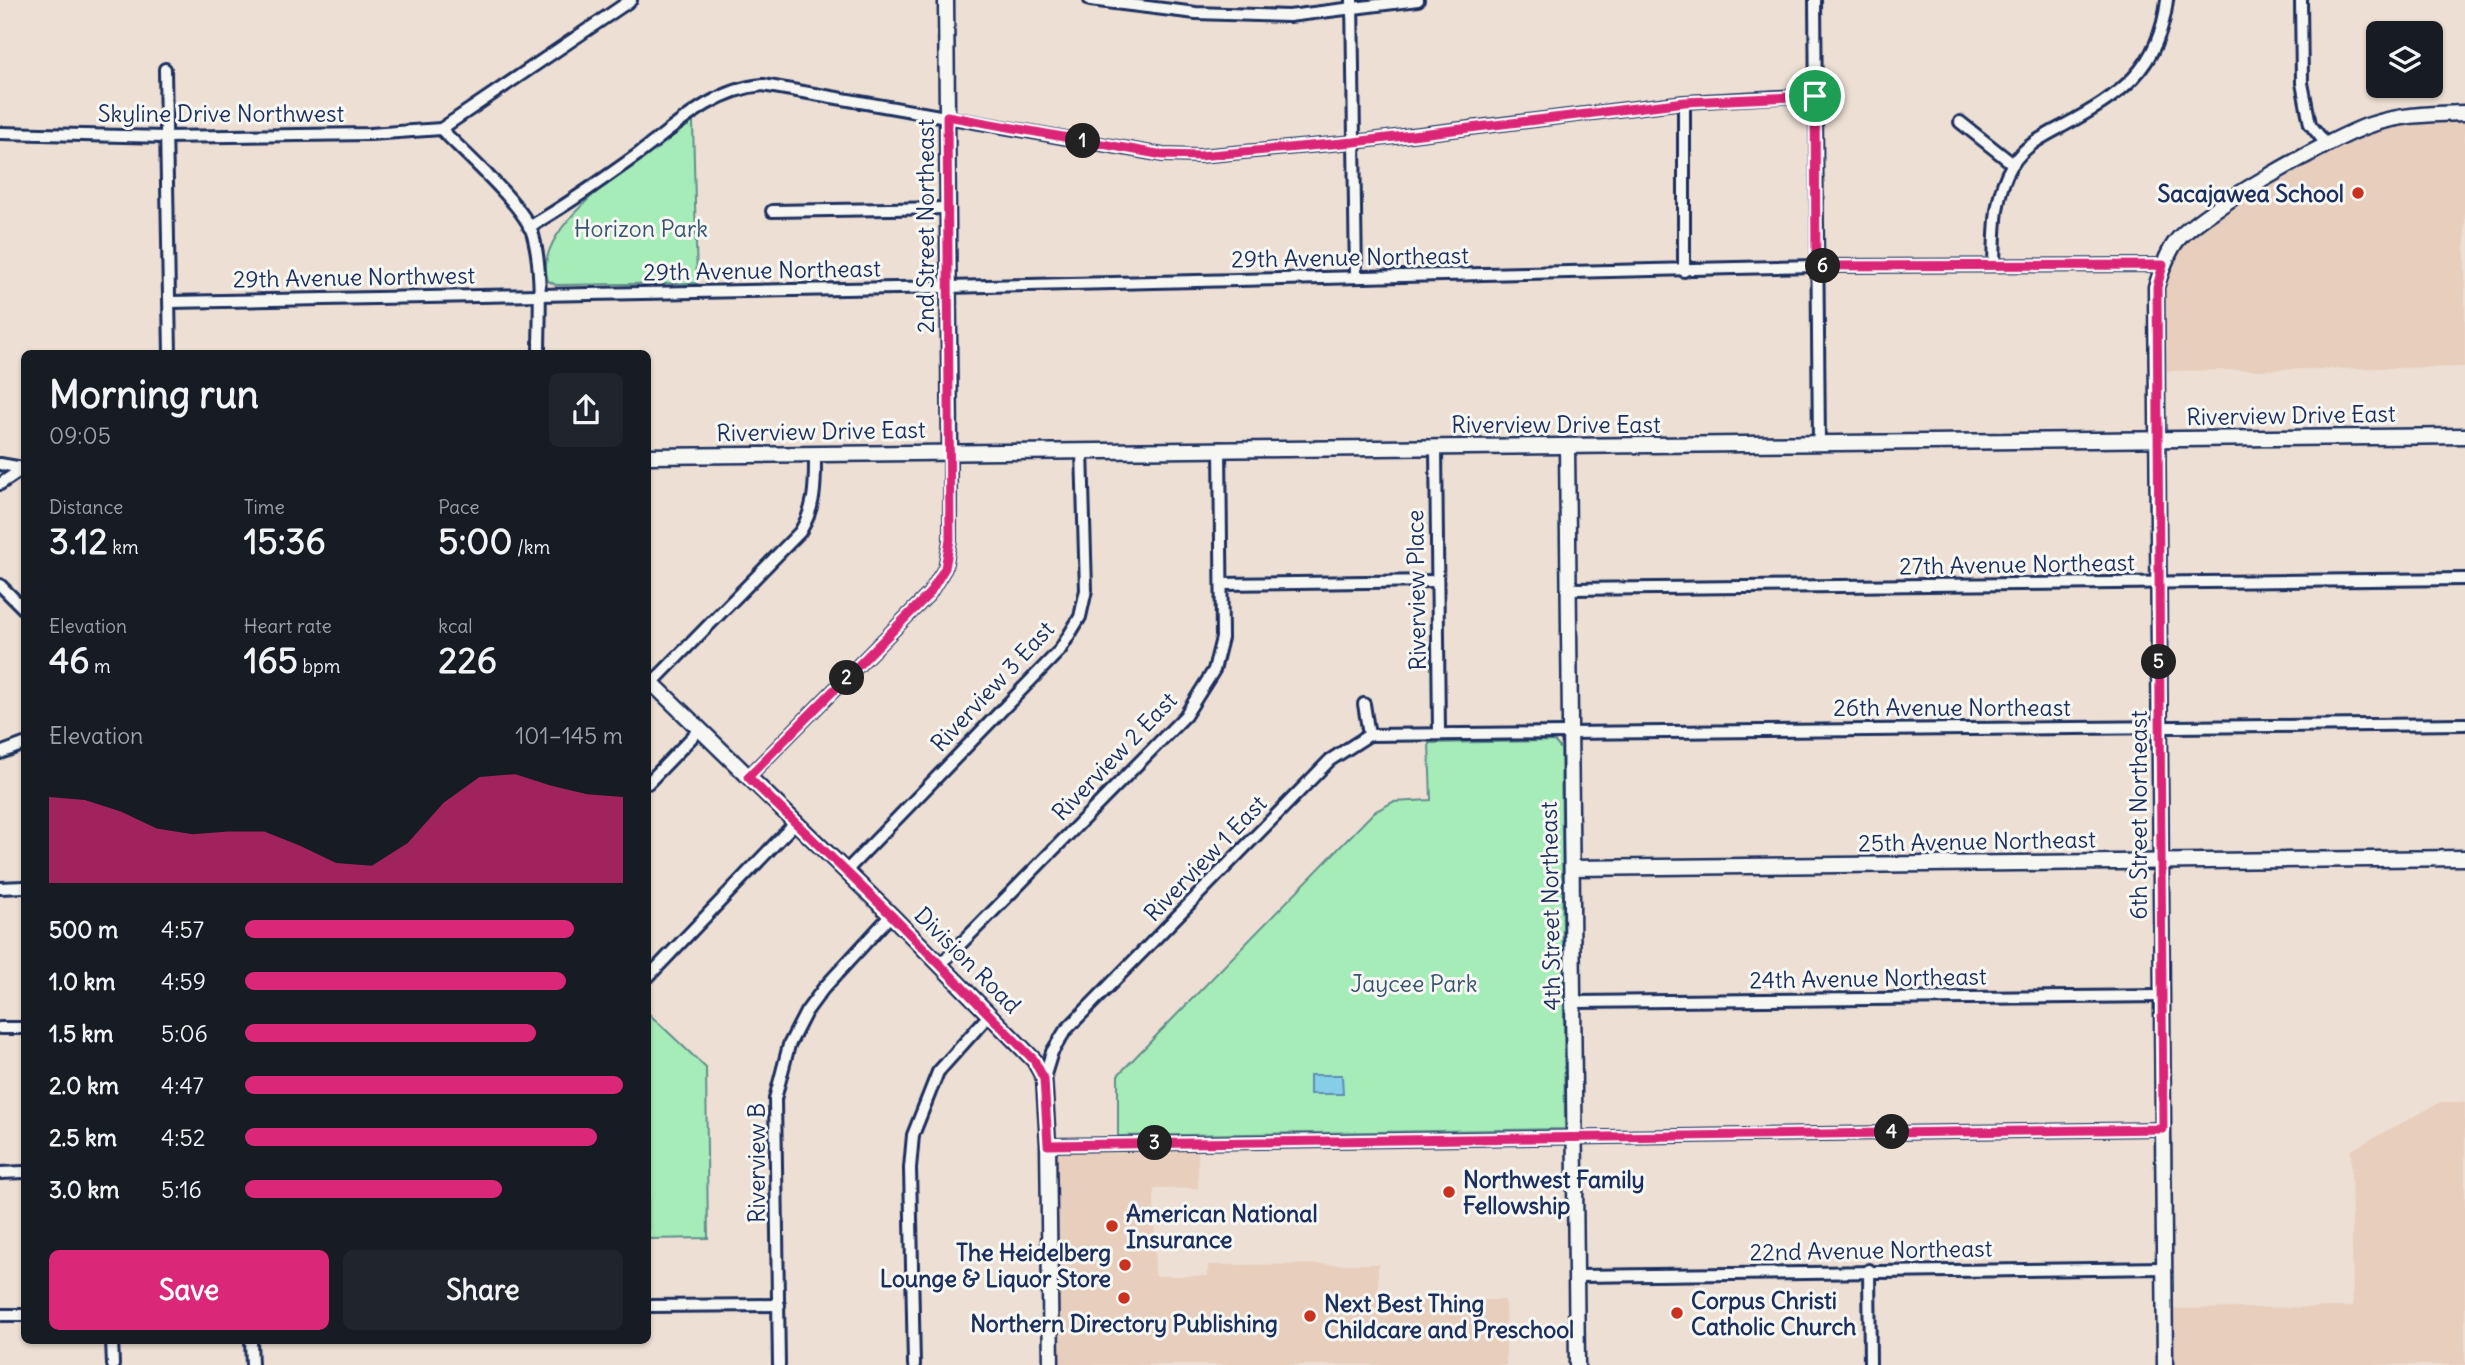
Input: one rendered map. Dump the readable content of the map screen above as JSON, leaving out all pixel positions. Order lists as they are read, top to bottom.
{
  "streets": {
    "street": [
      "Skyline Drive Northwest",
      "2nd Street Northeast",
      "29th Avenue Northeast",
      "29th Avenue Northwest",
      "Riverview Drive East",
      "27th Avenue Northeast",
      "Riverview Place",
      "Riverview 3 East",
      "26th Avenue Northeast",
      "Riverview 2 East",
      "6th Street Northeast",
      "25th Avenue Northeast",
      "Riverview 1 East",
      "4th Street Northeast",
      "Division Road",
      "24th Avenue Northeast",
      "Riverview B",
      "22nd Avenue Northeast"
    ]
  },
  "crossings": [
    ["2nd Street Northeast", "29th Avenue Northeast"],
    ["2nd Street Northeast", "Riverview Drive East"],
    ["29th Avenue Northeast", "29th Avenue Northwest"],
    ["29th Avenue Northeast", "6th Street Northeast"],
    ["Riverview Drive East", "Riverview Place"],
    ["Riverview Drive East", "Riverview 3 East"],
    ["Riverview Drive East", "Riverview 2 East"],
    ["Riverview Drive East", "6th Street Northeast"],
    ["Riverview Drive East", "4th Street Northeast"],
    ["27th Avenue Northeast", "6th Street Northeast"],
    ["27th Avenue Northeast", "4th Street Northeast"],
    ["Riverview Place", "26th Avenue Northeast"],
    ["Riverview 3 East", "Division Road"],
    ["26th Avenue Northeast", "6th Street Northeast"],
    ["26th Avenue Northeast", "4th Street Northeast"],
    ["Riverview 2 East", "Division Road"],
    ["6th Street Northeast", "25th Avenue Northeast"],
    ["6th Street Northeast", "24th Avenue Northeast"],
    ["6th Street Northeast", "22nd Avenue Northeast"],
    ["25th Avenue Northeast", "4th Street Northeast"],
    ["Riverview 1 East", "Division Road"],
    ["4th Street Northeast", "24th Avenue Northeast"],
    ["4th Street Northeast", "22nd Avenue Northeast"],
    ["Division Road", "Riverview B"]
  ],
  "parks": ["Horizon Park", "Jaycee Park"],
  "places": [
    "Sacajawea School",
    "Northwest Family Fellowship",
    "American National Insurance",
    "The Heidelberg Lounge & Liquor Store",
    "Northern Directory Publishing",
    "Corpus Christi Catholic Church",
    "Next Best Thing Childcare and Preschool"
  ],
  "page": {
    "pins": [
      "1",
      "6",
      "5",
      "2",
      "4",
      "3"
    ],
    "heading": ["Morning run", "09:05"],
    "stats": [
      ["Distance", "3.12 km"],
      ["Time", "15:36"],
      ["Pace", "5:00 /km"],
      ["Elevation", "46 m"],
      ["Heart rate", "165 bpm"],
      ["kcal", "226"]
    ],
    "chart": ["Elevation", "101–145 m"],
    "list": [
      {
        "name": "500 m",
        "note": "4:57"
      },
      {
        "name": "1.0 km",
        "note": "4:59"
      },
      {
        "name": "1.5 km",
        "note": "5:06"
      },
      {
        "name": "2.0 km",
        "note": "4:47"
      },
      {
        "name": "2.5 km",
        "note": "4:52"
      },
      {
        "name": "3.0 km",
        "note": "5:16"
      }
    ],
    "buttons": ["Save", "Share"]
  }
}
